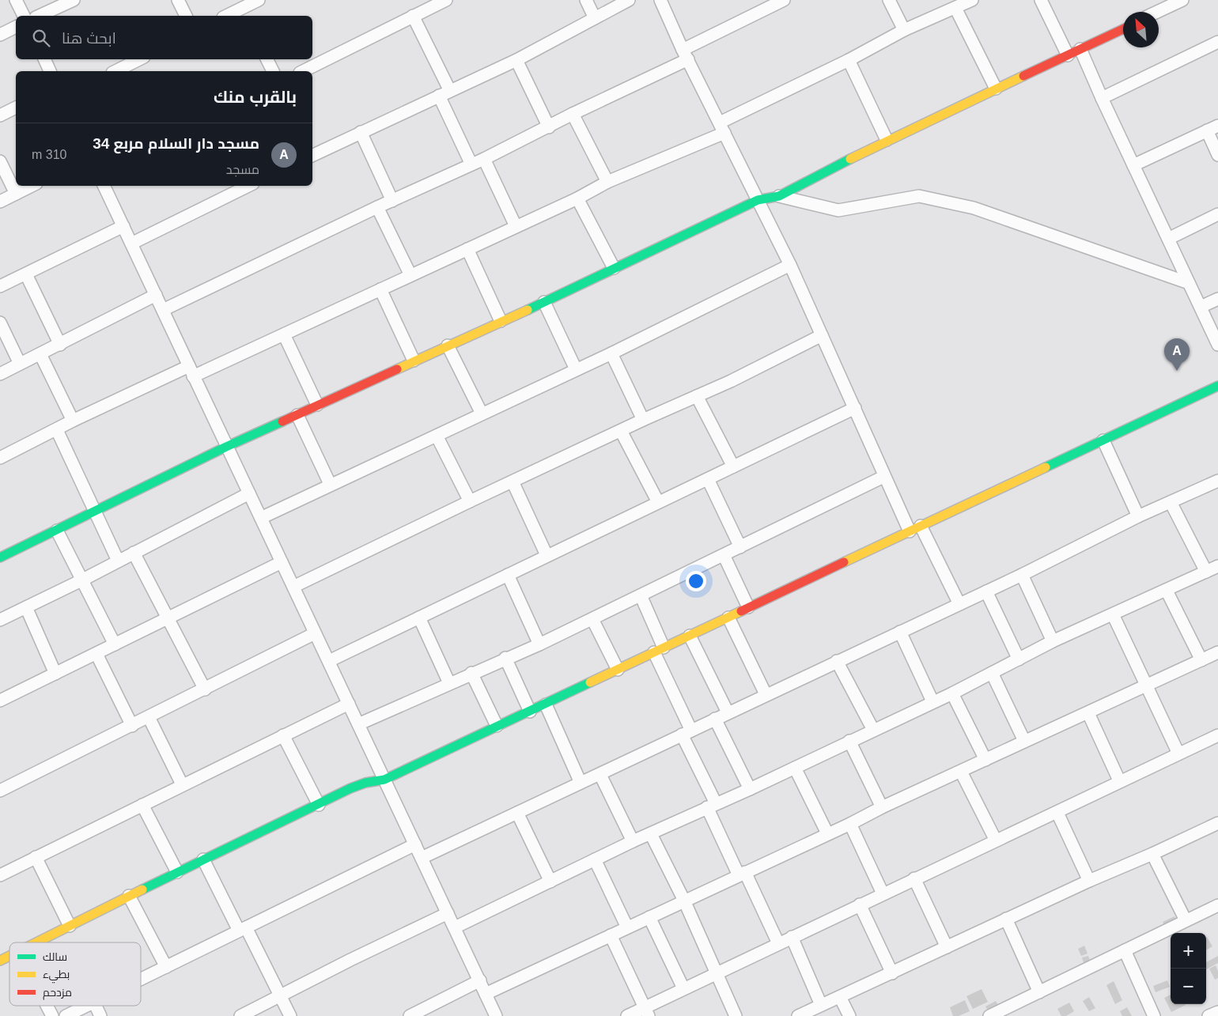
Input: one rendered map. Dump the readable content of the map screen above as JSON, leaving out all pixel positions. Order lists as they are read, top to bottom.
{
  "legend": ["سالك", "بطيء", "مزدحم"],
  "north": "top left",
  "page": {
    "search": "ابحث هنا",
    "heading": "بالقرب منك",
    "list": [
      {
        "mark": "A",
        "name": "مسجد دار السلام مربع 34",
        "note": "مسجد",
        "value": "310 m"
      }
    ],
    "pins": "A",
    "map_buttons": ["+", "−"]
  }
}
